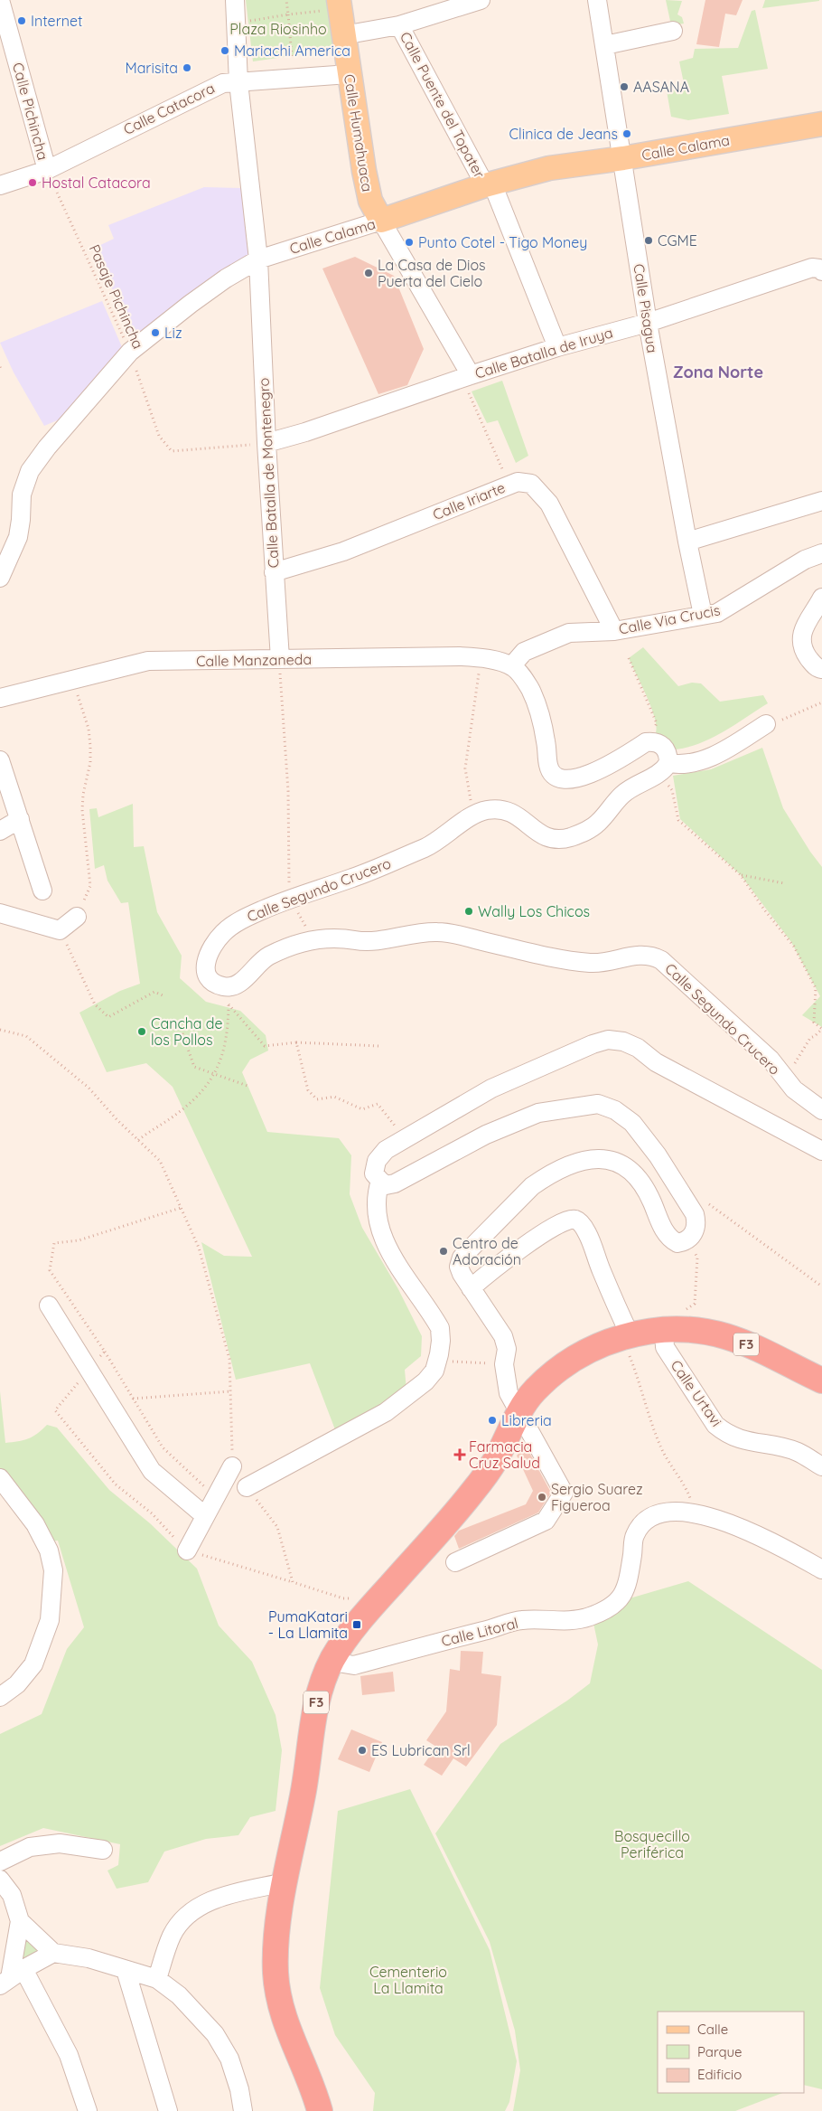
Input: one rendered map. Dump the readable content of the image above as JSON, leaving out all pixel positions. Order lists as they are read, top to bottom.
{
  "streets": {
    "highway": ["F3"],
    "main road": ["Calle Humahuaca", "Calle Calama"],
    "street": [
      "Calle Puente del Topater",
      "Calle Catacora",
      "Calle Pichincha",
      "Calle Pisagua",
      "Calle Batalla de Iruya",
      "Calle Batalla de Montenegro",
      "Calle Iriarte",
      "Calle Via Crucis",
      "Calle Manzaneda",
      "Calle Segundo Crucero",
      "Calle Urtavi",
      "Calle Litoral"
    ],
    "path": ["Pasaje Pichincha"]
  },
  "crossings": [
    ["Calle Puente del Topater", "Calle Calama"],
    ["Calle Puente del Topater", "Calle Batalla de Iruya"],
    ["Calle Catacora", "Calle Pichincha"],
    ["Calle Catacora", "Calle Humahuaca"],
    ["Calle Catacora", "Pasaje Pichincha"],
    ["Calle Catacora", "Calle Batalla de Montenegro"],
    ["Calle Pichincha", "Pasaje Pichincha"],
    ["Calle Humahuaca", "Calle Calama"],
    ["Calle Humahuaca", "Calle Batalla de Iruya"],
    ["Calle Calama", "Pasaje Pichincha"],
    ["Calle Calama", "Calle Pisagua"],
    ["Calle Calama", "Calle Batalla de Montenegro"],
    ["Pasaje Pichincha", "Calle Batalla de Iruya"],
    ["Pasaje Pichincha", "Calle Batalla de Montenegro"],
    ["Calle Pisagua", "Calle Batalla de Iruya"],
    ["Calle Pisagua", "Calle Via Crucis"],
    ["Calle Batalla de Iruya", "Calle Batalla de Montenegro"],
    ["Calle Batalla de Montenegro", "Calle Iriarte"],
    ["Calle Batalla de Montenegro", "Calle Manzaneda"],
    ["Calle Iriarte", "Calle Via Crucis"],
    ["Calle Via Crucis", "Calle Manzaneda"],
    ["F3", "Calle Urtavi"],
    ["F3", "Calle Litoral"]
  ],
  "districts": ["Zona Norte"],
  "parks": ["Plaza Riosinho", "Bosquecillo Periférica", "Cementerio La Llamita"],
  "places": {
    "other": [
      "Internet",
      "Mariachi America",
      "Marisita",
      "AASANA",
      "Clinica de Jeans",
      "Hostal Catacora",
      "CGME",
      "Punto Cotel - Tigo Money",
      "La Casa de Dios Puerta del Cielo",
      "Liz",
      "Wally Los Chicos",
      "Cancha de los Pollos",
      "Centro de Adoración",
      "Libreria",
      "Sergio Suarez Figueroa",
      "ES Lubrican Srl"
    ],
    "health": ["Farmacia Cruz Salud"],
    "transit": ["PumaKatari - La Llamita"]
  },
  "legend": ["Calle", "Parque", "Edificio"]
}
